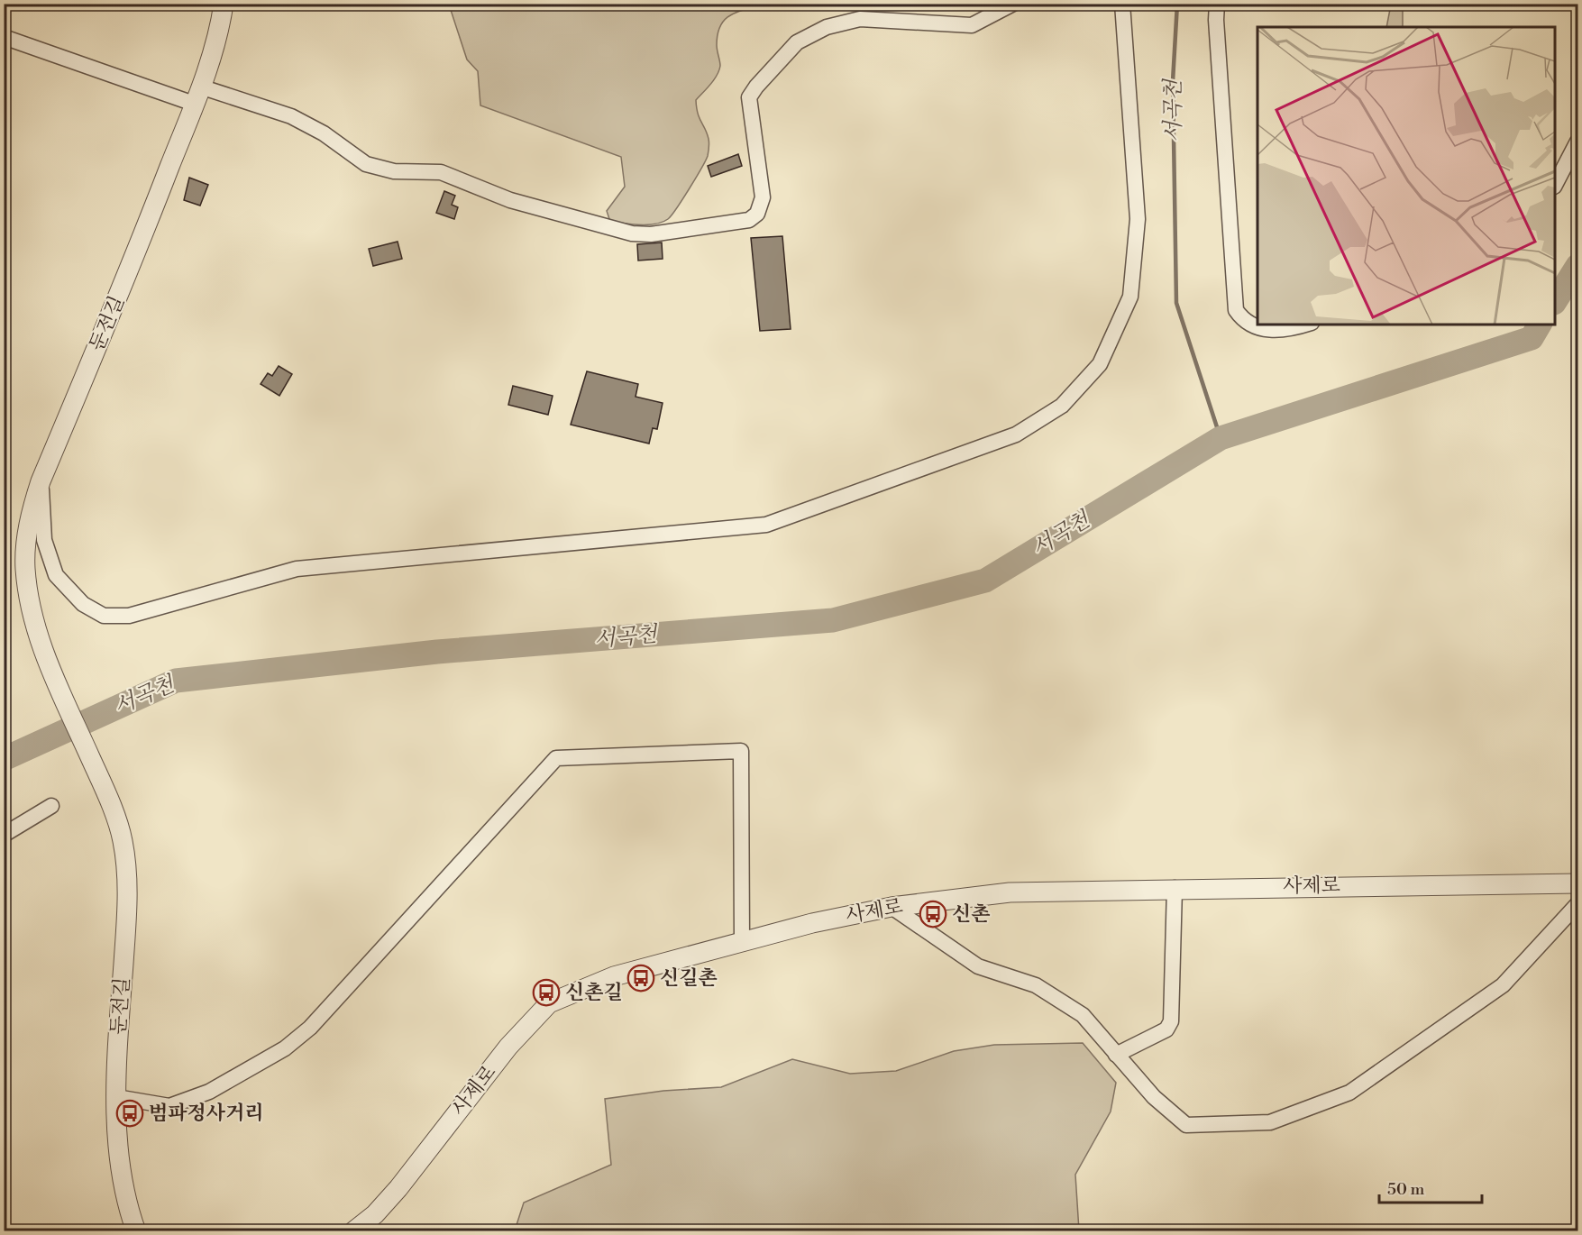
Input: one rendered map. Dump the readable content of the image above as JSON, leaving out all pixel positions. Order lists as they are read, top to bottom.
{
  "streets": {
    "street": ["둔전길", "사제로"]
  },
  "water": ["서곡천"],
  "places": {
    "bus stop": [
      "신촌",
      "신길촌",
      "신촌길",
      "범파정사거리"
    ]
  },
  "scale_bar": "50 m"
}
